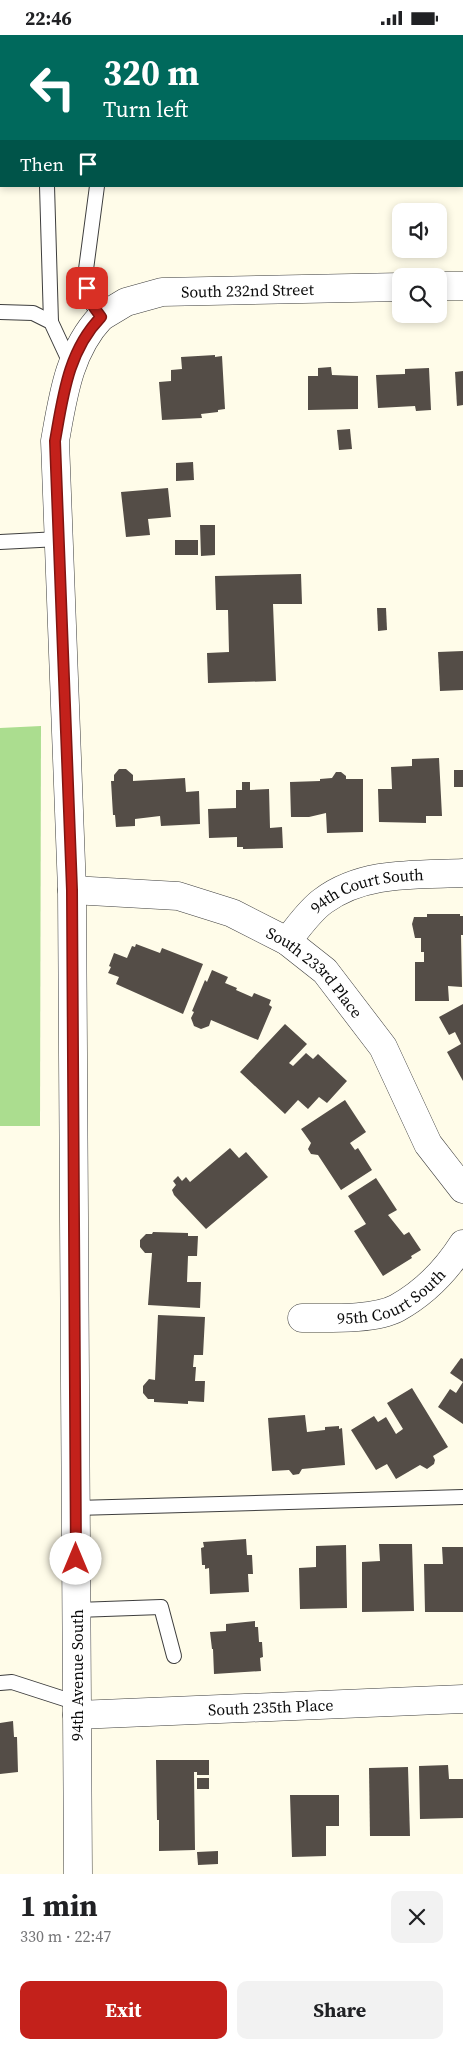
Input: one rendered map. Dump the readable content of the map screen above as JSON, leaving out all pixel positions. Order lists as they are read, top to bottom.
{
  "streets": {
    "street": [
      "South 232nd Street",
      "94th Court South",
      "South 233rd Place",
      "95th Court South",
      "94th Avenue South",
      "South 235th Place"
    ]
  },
  "crossings": [
    ["South 232nd Street", "94th Avenue South"],
    ["94th Court South", "South 233rd Place"],
    ["South 233rd Place", "94th Avenue South"],
    ["94th Avenue South", "South 235th Place"]
  ],
  "page": {
    "status": "22:46",
    "turn": ["320 m", "Turn left"],
    "then": "Then",
    "heading": ["1 min", "330 m · 22:47"],
    "buttons": ["Exit", "Share"]
  }
}
